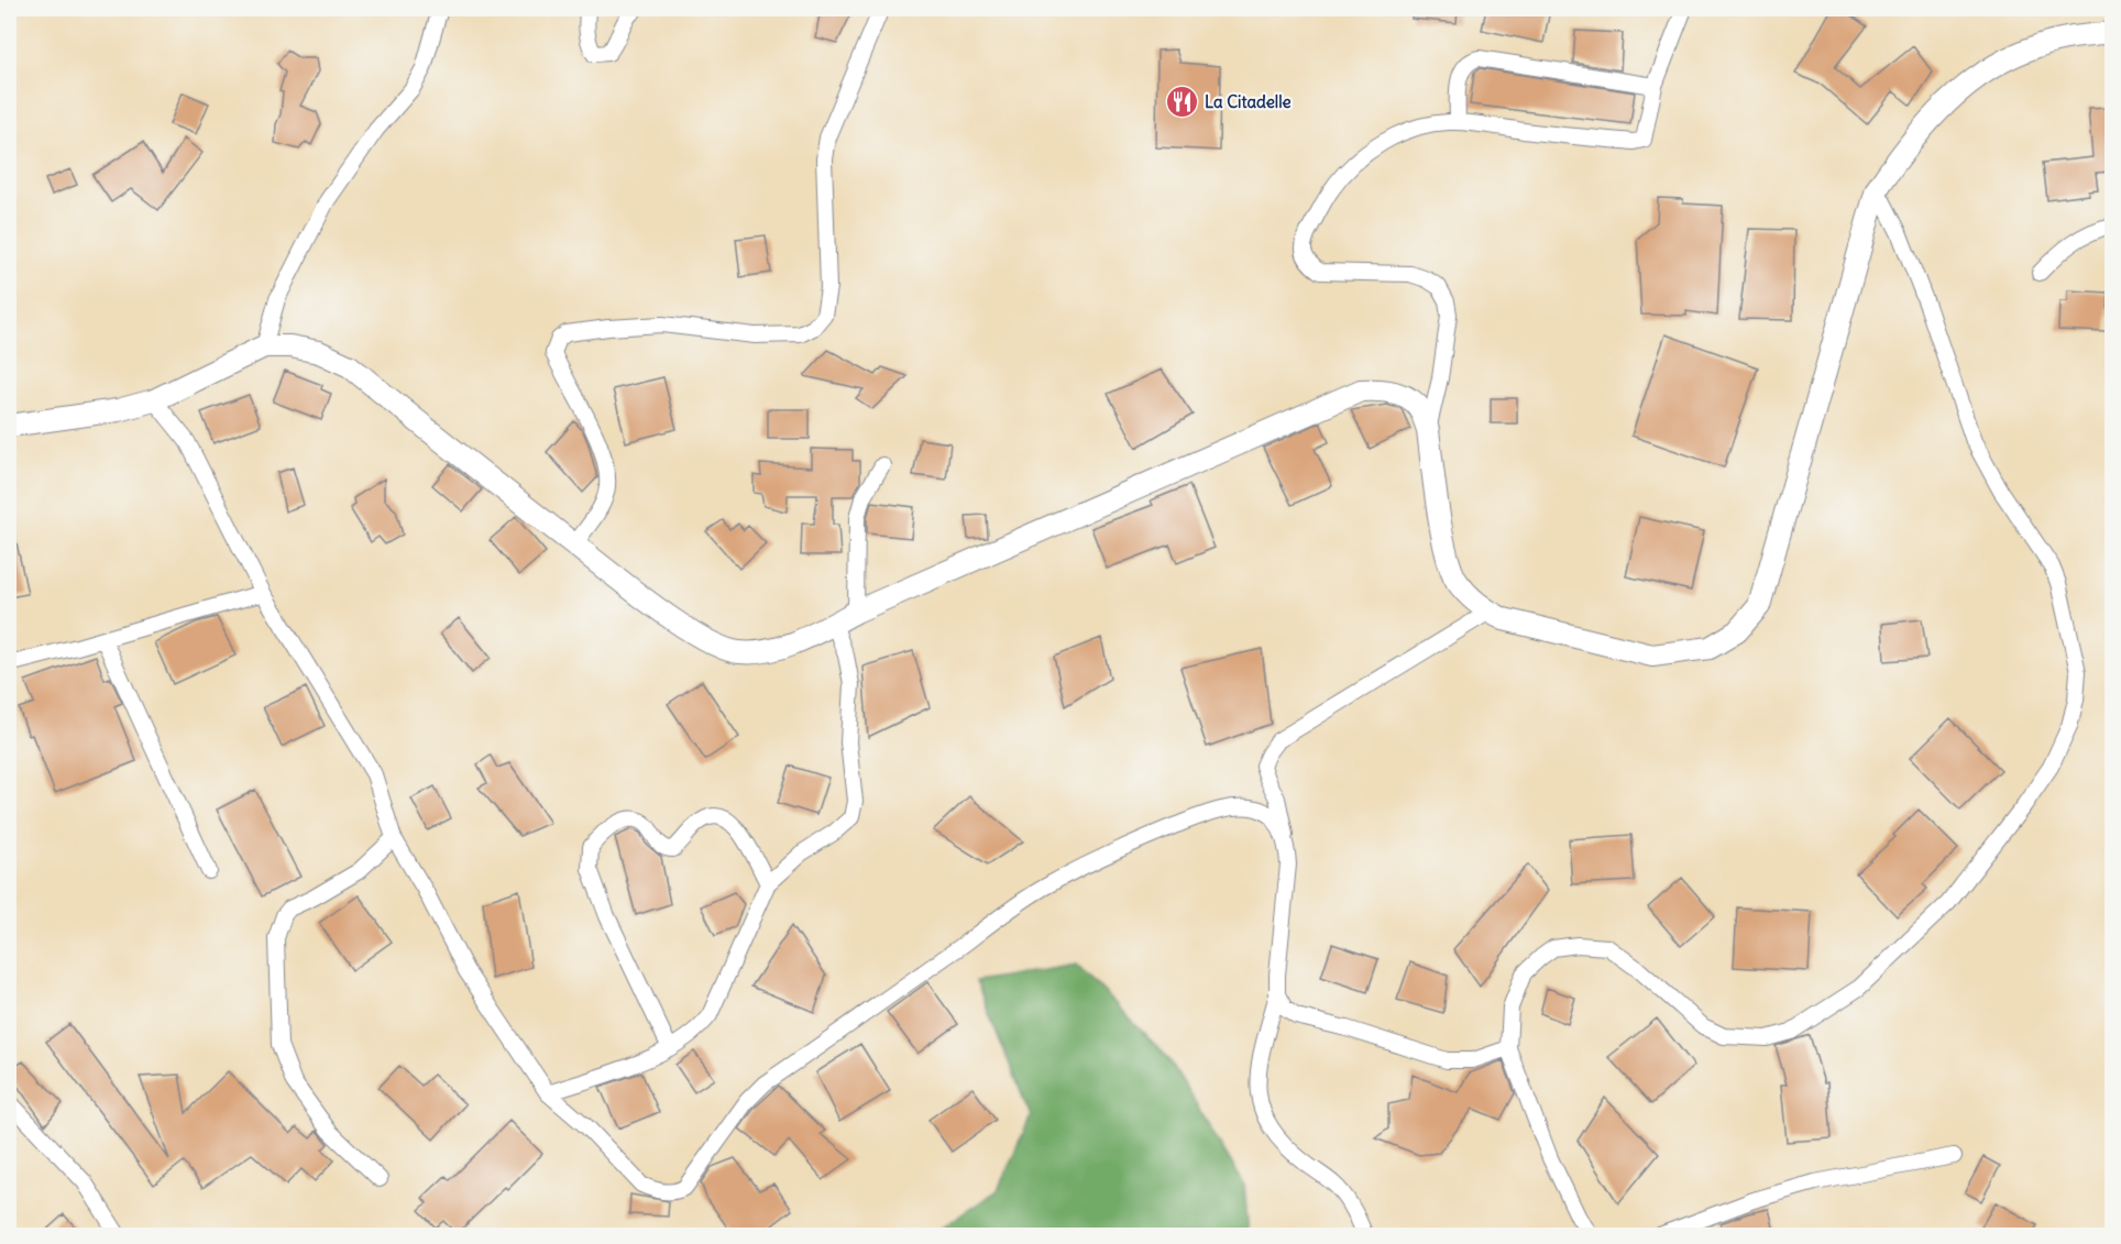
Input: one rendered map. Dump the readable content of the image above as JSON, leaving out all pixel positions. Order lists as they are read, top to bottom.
{
  "places": {
    "restaurant": ["La Citadelle"]
  }
}
